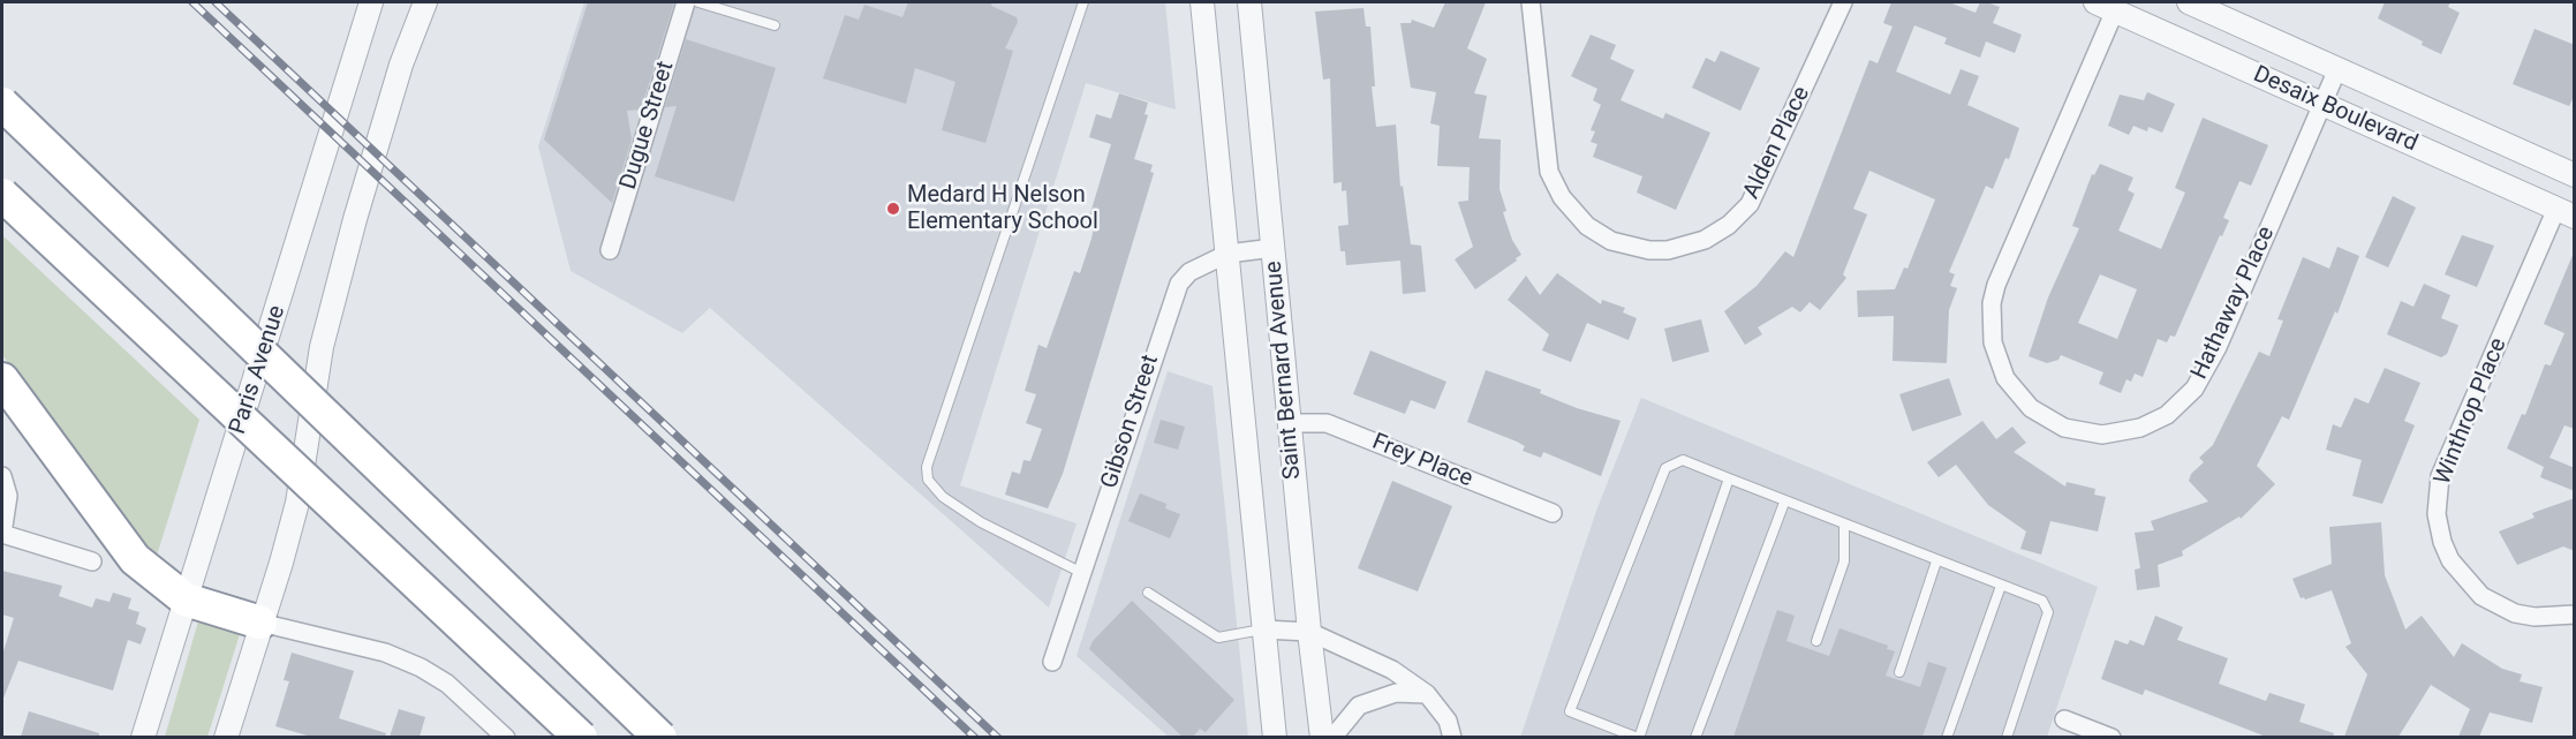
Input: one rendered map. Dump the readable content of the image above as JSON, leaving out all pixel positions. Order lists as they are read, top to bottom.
{
  "streets": {
    "street": [
      "Desaix Boulevard",
      "Dugue Street",
      "Alden Place",
      "Hathaway Place",
      "Paris Avenue",
      "Saint Bernard Avenue",
      "Winthrop Place",
      "Gibson Street",
      "Frey Place"
    ]
  },
  "crossings": [
    ["Desaix Boulevard", "Hathaway Place"],
    ["Desaix Boulevard", "Winthrop Place"],
    ["Saint Bernard Avenue", "Gibson Street"],
    ["Saint Bernard Avenue", "Frey Place"]
  ],
  "places": ["Medard H Nelson Elementary School"]
}
